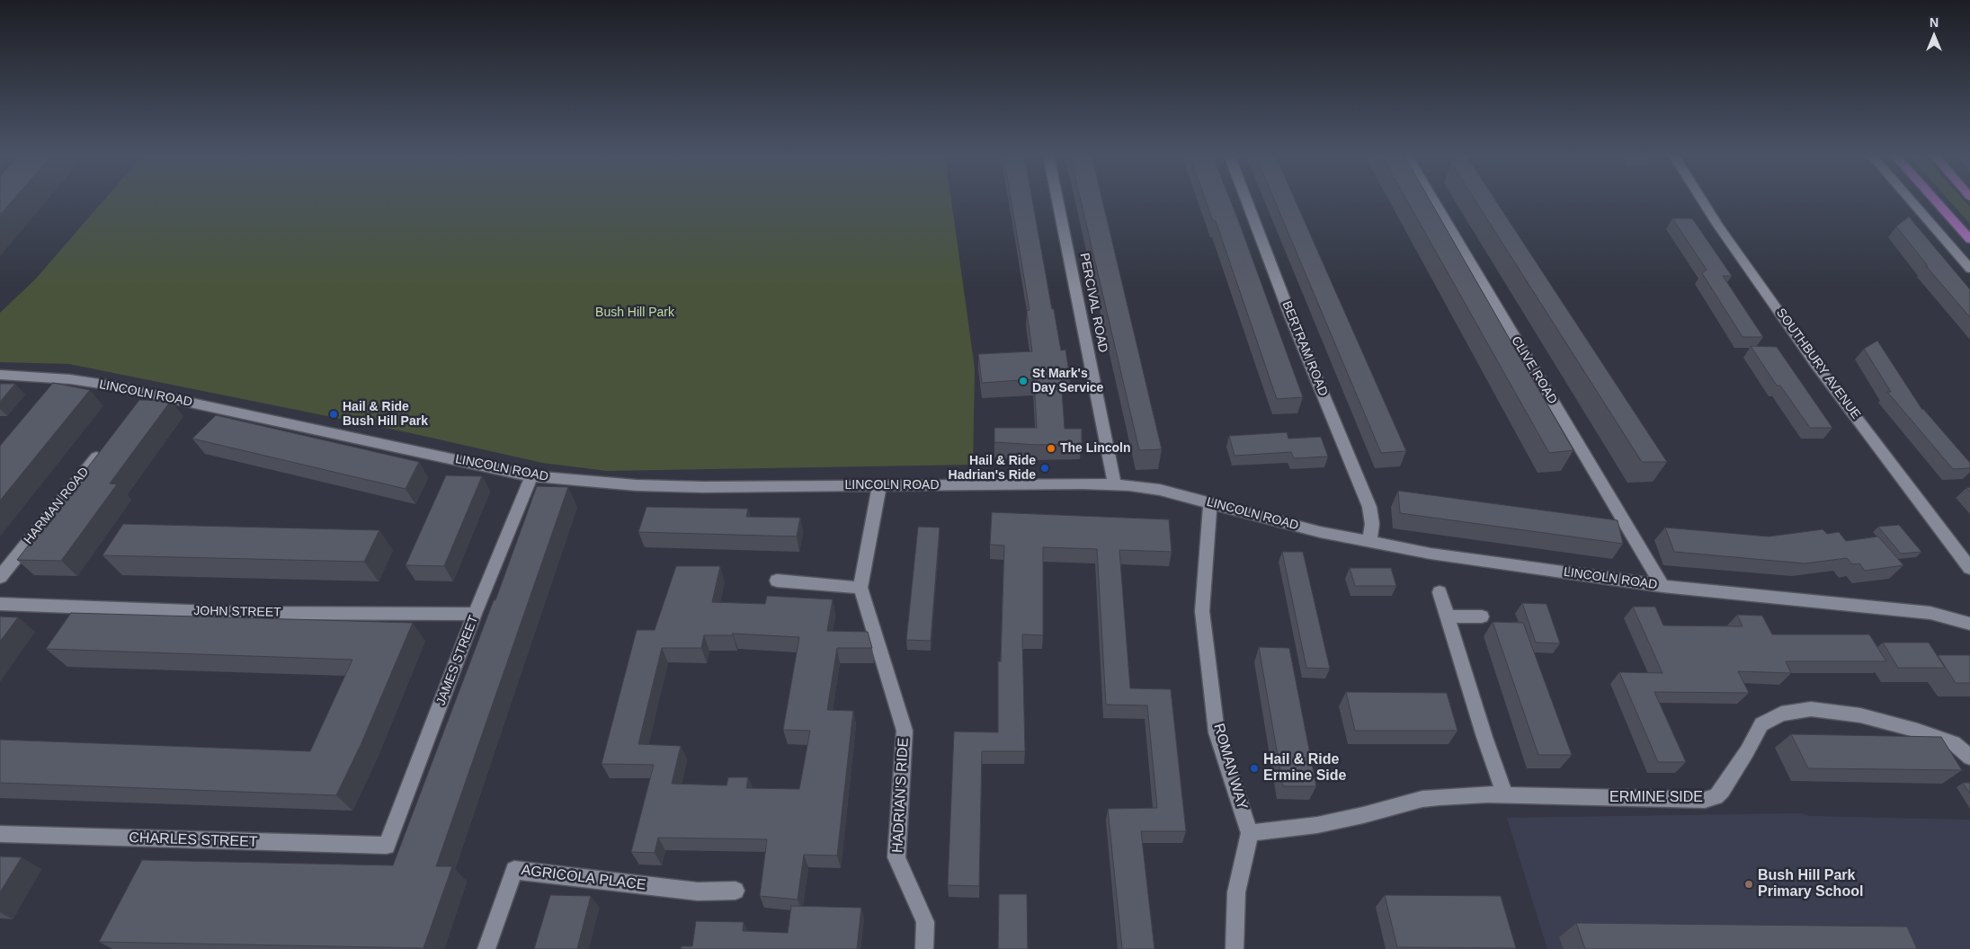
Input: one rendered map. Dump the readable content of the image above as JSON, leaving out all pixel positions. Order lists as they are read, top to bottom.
{
  "streets": {
    "street": [
      "PERCIVAL ROAD",
      "BERTRAM ROAD",
      "SOUTHBURY AVENUE",
      "CLIVE ROAD",
      "LINCOLN ROAD",
      "HARMAN ROAD",
      "JOHN STREET",
      "JAMES STREET",
      "ROMAN WAY",
      "HADRIAN'S RIDE",
      "ERMINE SIDE",
      "CHARLES STREET",
      "AGRICOLA PLACE"
    ]
  },
  "crossings": [
    ["PERCIVAL ROAD", "LINCOLN ROAD"],
    ["BERTRAM ROAD", "LINCOLN ROAD"],
    ["CLIVE ROAD", "LINCOLN ROAD"],
    ["LINCOLN ROAD", "JAMES STREET"],
    ["LINCOLN ROAD", "ROMAN WAY"],
    ["LINCOLN ROAD", "HADRIAN'S RIDE"],
    ["JOHN STREET", "JAMES STREET"],
    ["JAMES STREET", "CHARLES STREET"],
    ["ROMAN WAY", "ERMINE SIDE"]
  ],
  "parks": ["Bush Hill Park"],
  "places": [
    "St Mark's Day Service",
    "Hail & Ride Bush Hill Park",
    "The Lincoln",
    "Hail & Ride Hadrian's Ride",
    "Hail & Ride Ermine Side",
    "Bush Hill Park Primary School"
  ],
  "north": "top"
}
